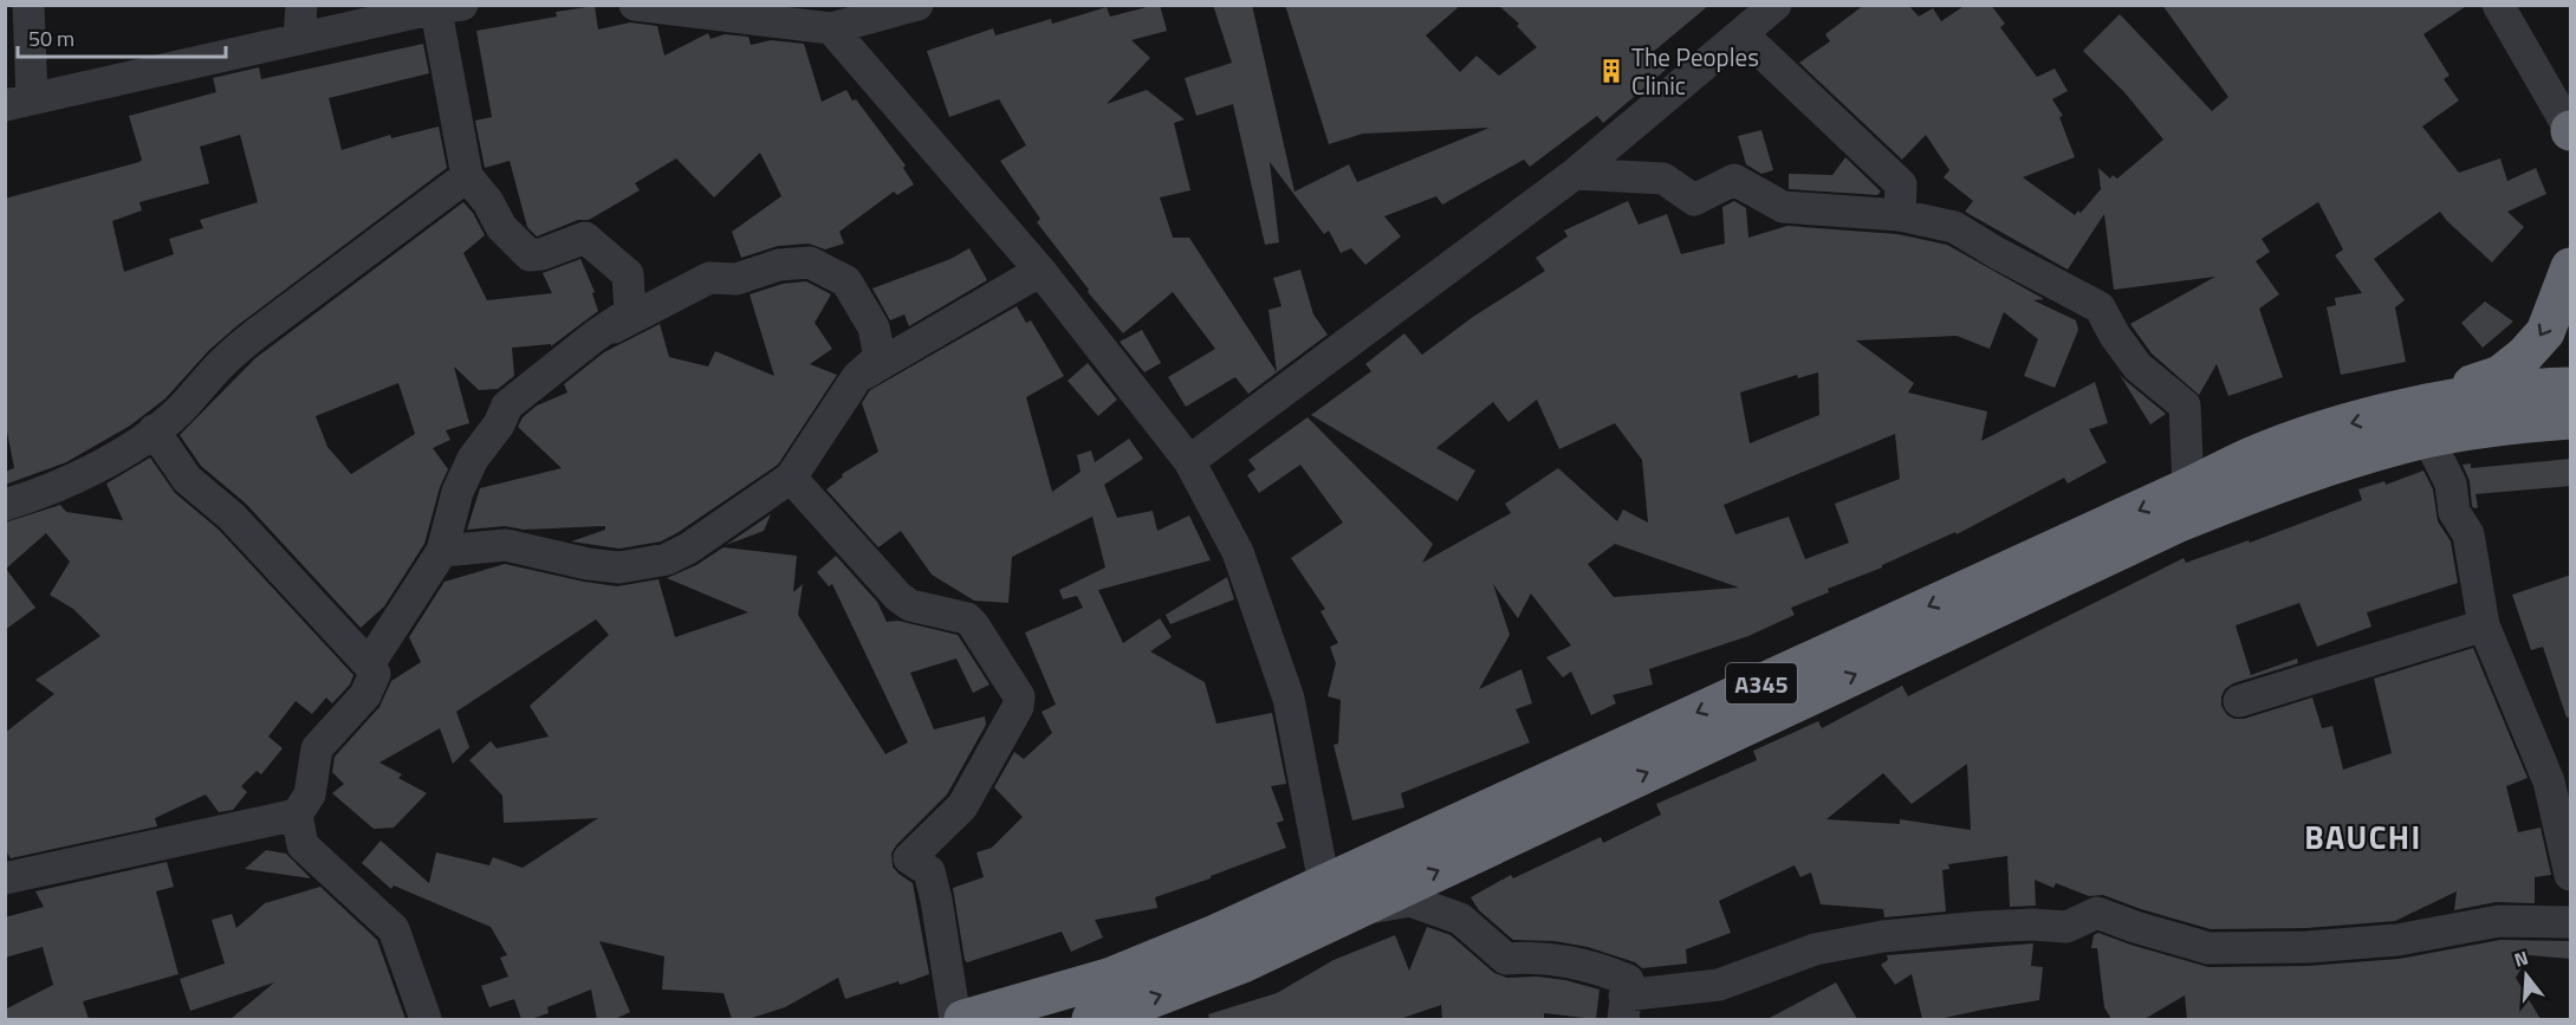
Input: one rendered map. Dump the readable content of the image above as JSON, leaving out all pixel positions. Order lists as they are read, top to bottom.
{
  "streets": {
    "highway": ["A345"]
  },
  "districts": ["BAUCHI"],
  "places": {
    "building": ["The Peoples Clinic"]
  },
  "scale_bar": "50 m",
  "north": "top"
}
